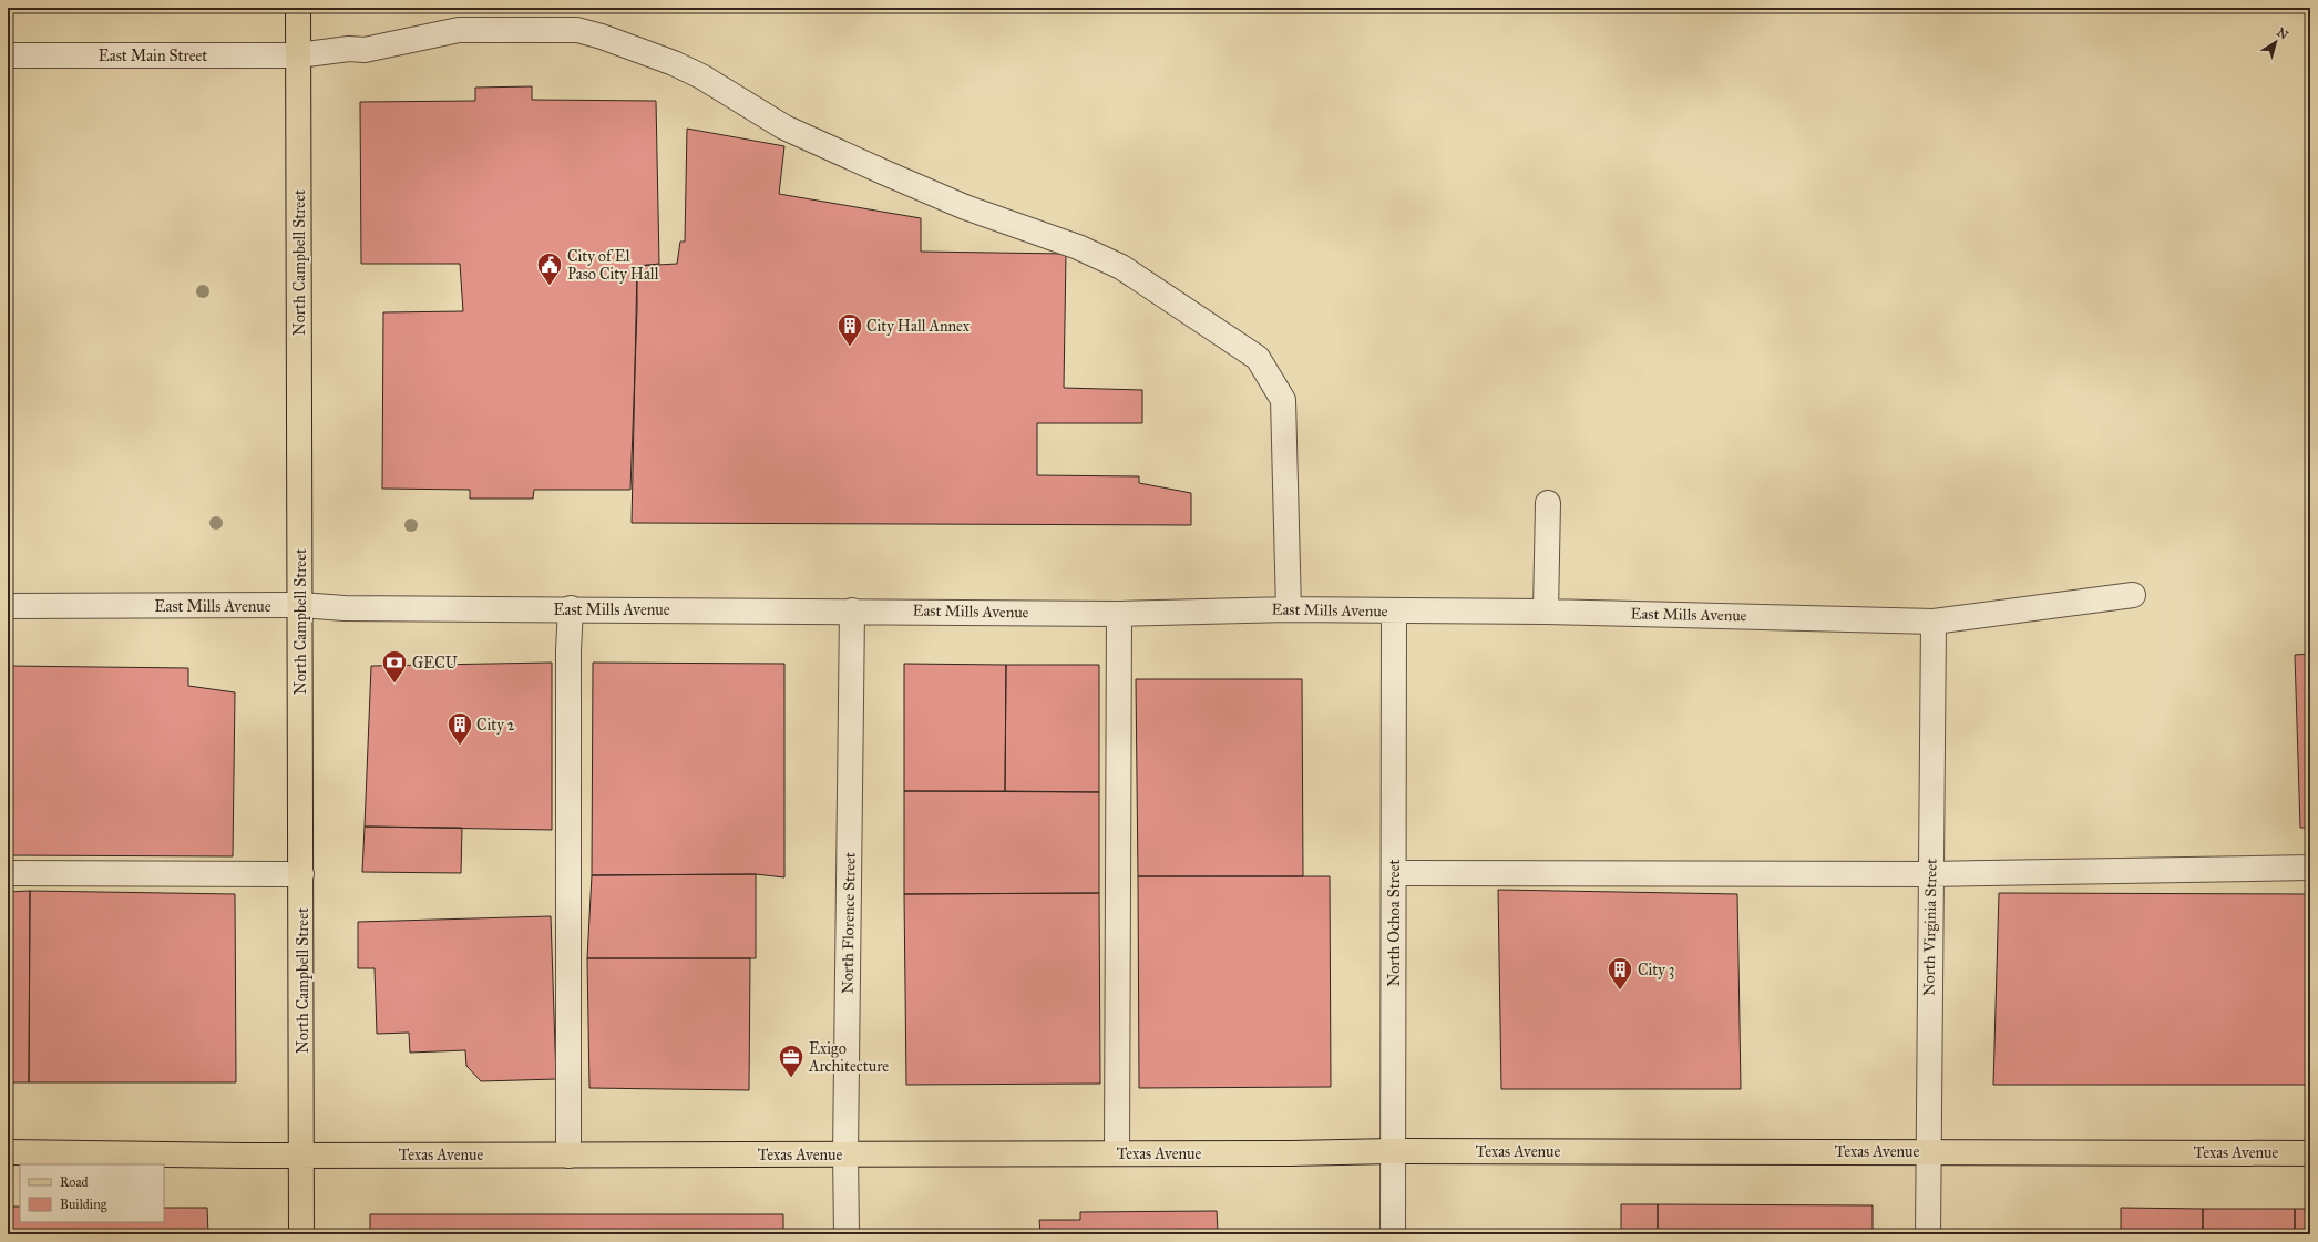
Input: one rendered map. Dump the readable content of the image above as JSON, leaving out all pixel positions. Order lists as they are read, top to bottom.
{
  "streets": {
    "main road": ["North Campbell Street", "Texas Avenue"],
    "street": [
      "East Main Street",
      "East Mills Avenue",
      "North Florence Street",
      "North Ochoa Street",
      "North Virginia Street"
    ]
  },
  "crossings": [
    ["East Main Street", "North Campbell Street"],
    ["East Main Street", "East Mills Avenue"],
    ["North Campbell Street", "East Mills Avenue"],
    ["North Campbell Street", "Texas Avenue"],
    ["East Mills Avenue", "North Florence Street"],
    ["East Mills Avenue", "North Ochoa Street"],
    ["East Mills Avenue", "North Virginia Street"],
    ["North Florence Street", "Texas Avenue"],
    ["North Ochoa Street", "Texas Avenue"],
    ["North Virginia Street", "Texas Avenue"]
  ],
  "places": {
    "public building": ["City of El Paso City Hall"],
    "building": ["City Hall Annex", "City 2", "City 3"],
    "bank": ["GECU"],
    "office": ["Exigo Architecture"]
  },
  "legend": ["Road", "Building"],
  "north": "top right"
}
